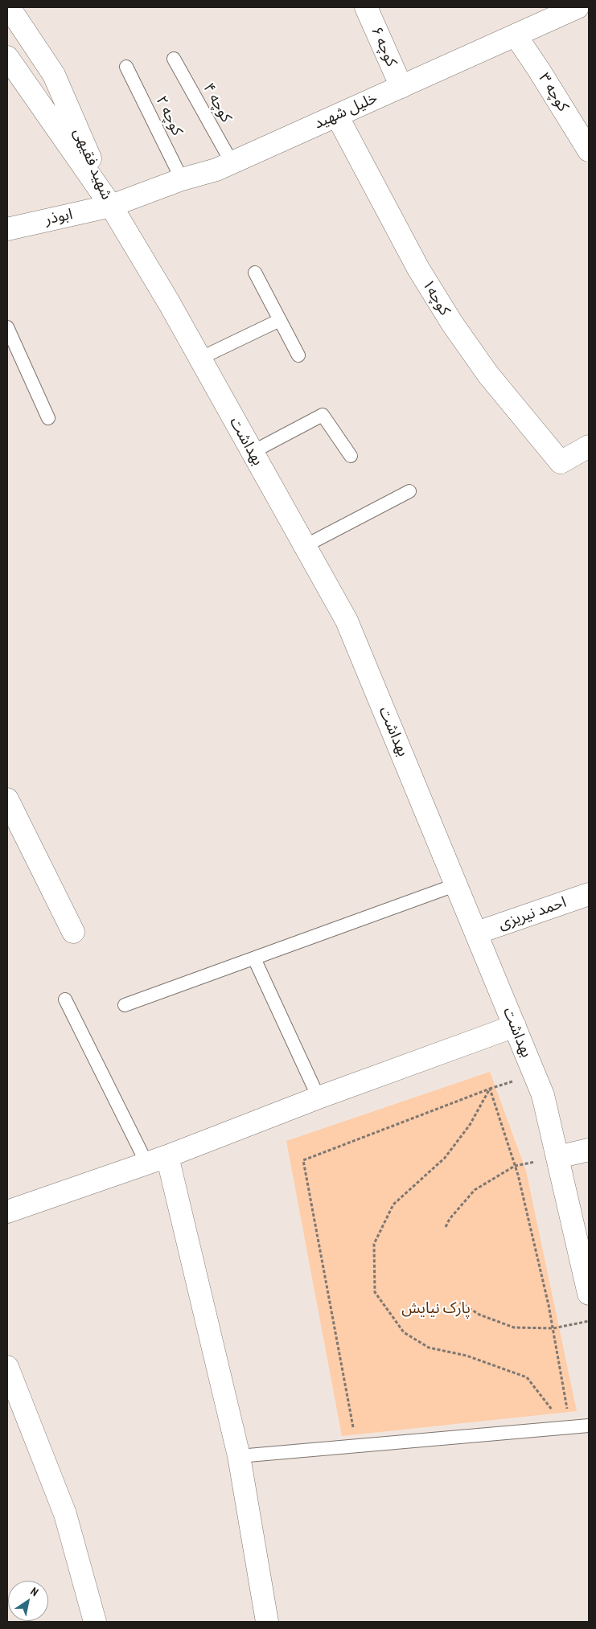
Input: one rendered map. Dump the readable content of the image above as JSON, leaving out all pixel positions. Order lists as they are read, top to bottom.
{
  "streets": {
    "street": [
      "کوچه ۶",
      "کوچه ۳",
      "خلیل شهید",
      "شهید فقیهی",
      "ابوذر",
      "کوچه۱",
      "بهداشت",
      "احمد نیریزی"
    ],
    "lane": ["کوچه ۴", "کوچه ۲"]
  },
  "crossings": [
    ["کوچه ۶", "خلیل شهید"],
    ["کوچه ۳", "خلیل شهید"],
    ["کوچه ۴", "خلیل شهید"],
    ["خلیل شهید", "کوچه ۲"],
    ["خلیل شهید", "شهید فقیهی"],
    ["خلیل شهید", "ابوذر"],
    ["خلیل شهید", "کوچه۱"],
    ["خلیل شهید", "بهداشت"],
    ["شهید فقیهی", "ابوذر"],
    ["شهید فقیهی", "بهداشت"],
    ["ابوذر", "بهداشت"],
    ["بهداشت", "احمد نیریزی"]
  ],
  "parks": ["پارک نیایش"],
  "north": "top right"
}
